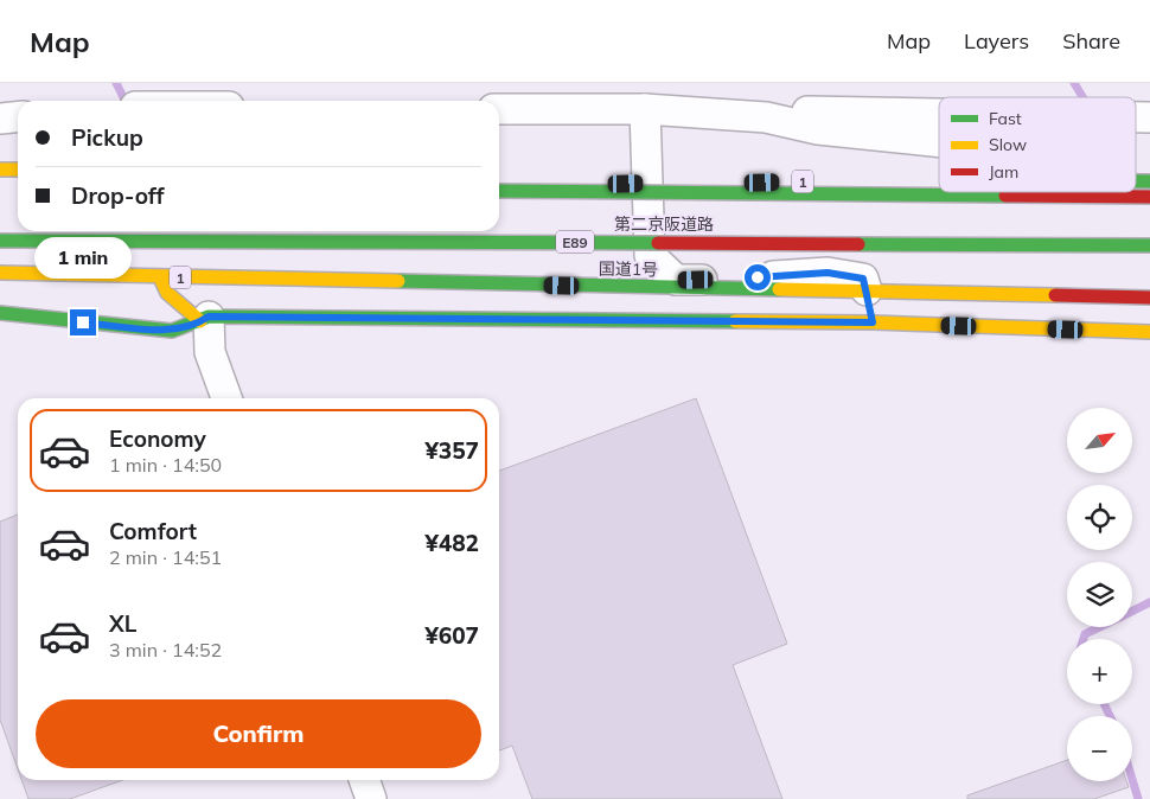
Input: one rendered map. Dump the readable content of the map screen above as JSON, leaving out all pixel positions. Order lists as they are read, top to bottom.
{
  "streets": {
    "main road": [
      "1",
      "第二京阪道路",
      "E89",
      "国道1号"
    ]
  },
  "legend": ["Fast", "Slow", "Jam"],
  "north": "top right",
  "page": {
    "header": "Map",
    "nav": ["Map", "Layers", "Share"],
    "banner": ["Pickup", "Drop-off"],
    "bubble": "1 min",
    "map_buttons": ["+", "−"],
    "list": [
      {
        "name": "Economy",
        "note": "1 min · 14:50",
        "value": "¥357"
      },
      {
        "name": "Comfort",
        "note": "2 min · 14:51",
        "value": "¥482"
      },
      {
        "name": "XL",
        "note": "3 min · 14:52",
        "value": "¥607"
      }
    ],
    "buttons": "Confirm"
  }
}
